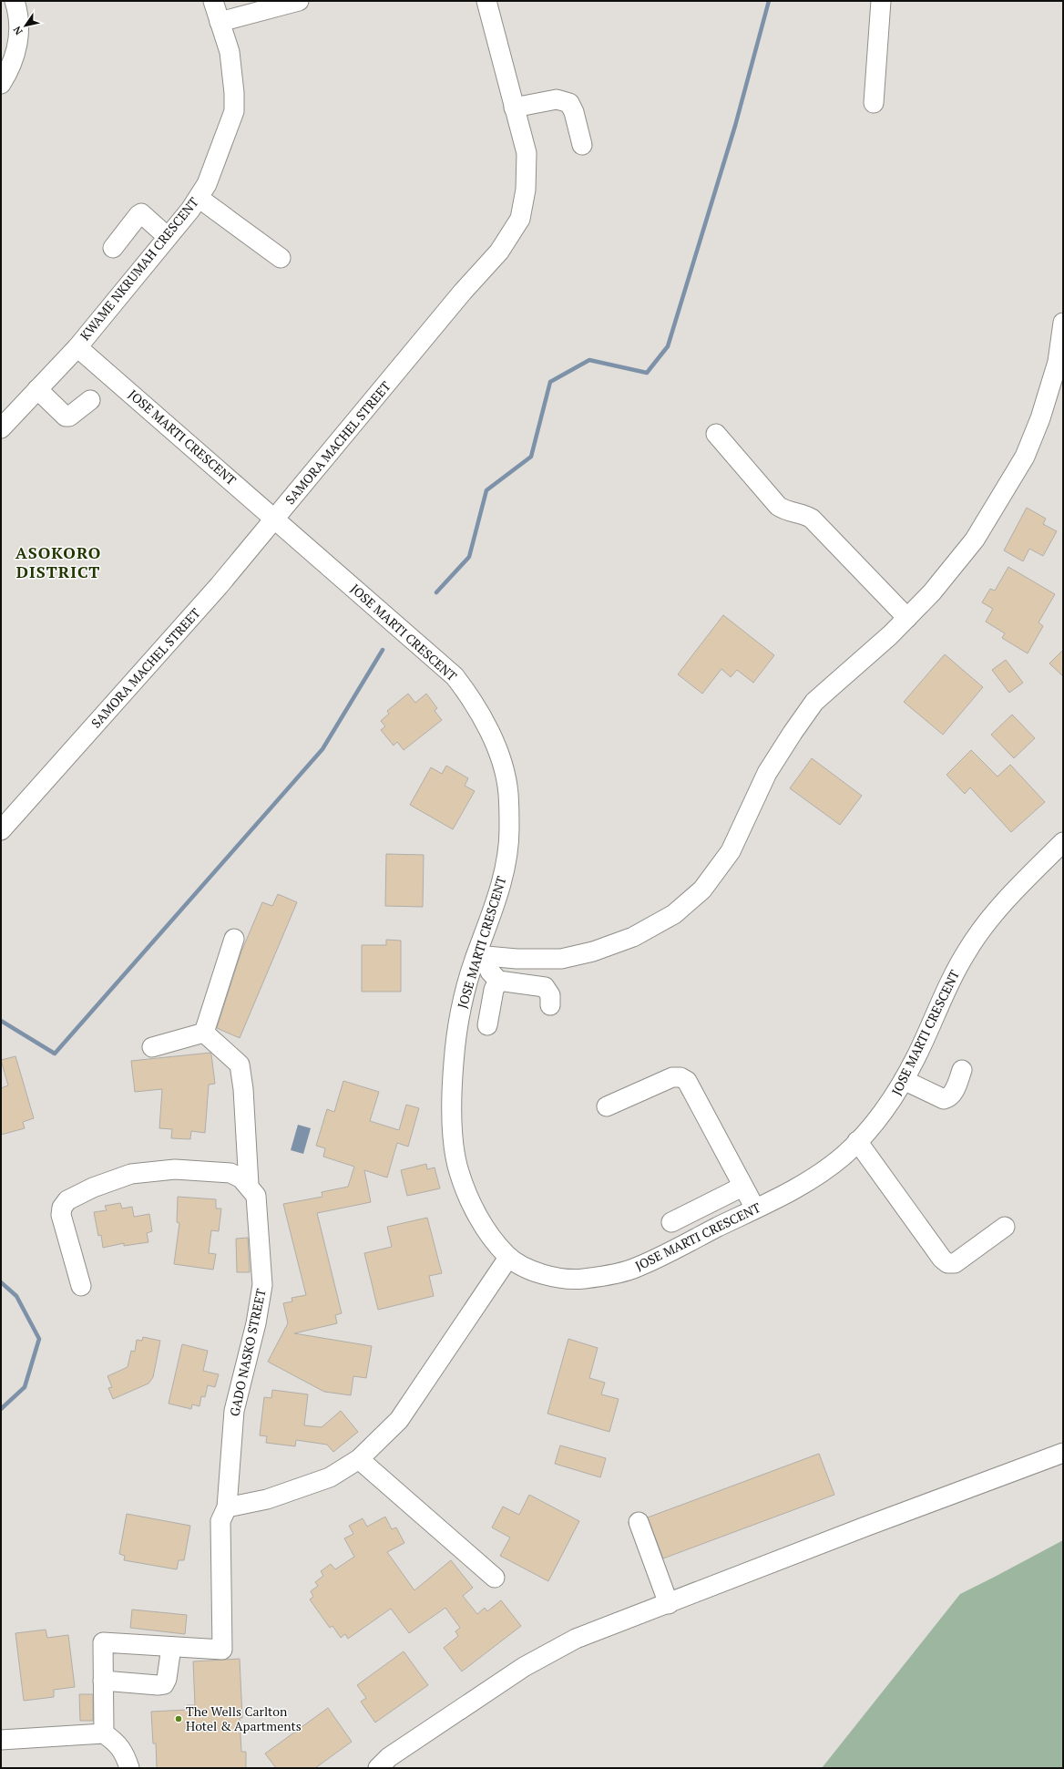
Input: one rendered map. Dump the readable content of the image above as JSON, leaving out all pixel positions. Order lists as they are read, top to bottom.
{
  "streets": {
    "street": [
      "KWAME NKRUMAH CRESCENT",
      "JOSE MARTI CRESCENT",
      "SAMORA MACHEL STREET",
      "GADO NASKO STREET"
    ]
  },
  "crossings": [
    ["KWAME NKRUMAH CRESCENT", "JOSE MARTI CRESCENT"],
    ["JOSE MARTI CRESCENT", "SAMORA MACHEL STREET"]
  ],
  "districts": ["ASOKORO DISTRICT"],
  "places": ["The Wells Carlton Hotel & Apartments"],
  "north": "bottom left"
}
